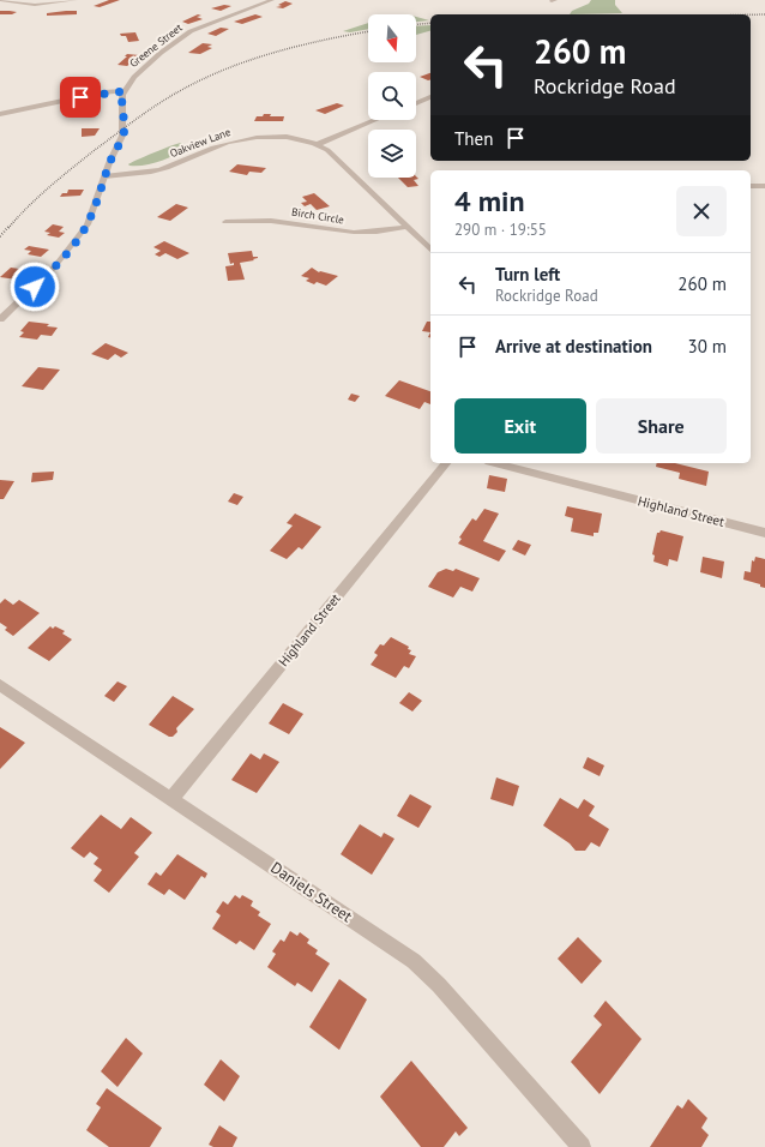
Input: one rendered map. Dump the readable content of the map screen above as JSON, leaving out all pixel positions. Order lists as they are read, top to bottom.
{
  "streets": {
    "street": [
      "Greene Street",
      "Oakview Lane",
      "Birch Circle",
      "Highland Street",
      "Daniels Street"
    ]
  },
  "crossings": [
    ["Oakview Lane", "Birch Circle"],
    ["Highland Street", "Daniels Street"]
  ],
  "north": "bottom",
  "page": {
    "turn": ["260 m", "Rockridge Road"],
    "then": "Then",
    "heading": ["4 min", "290 m · 19:55"],
    "list": [
      {
        "name": "Turn left",
        "note": "Rockridge Road",
        "value": "260 m"
      },
      {
        "name": "Arrive at destination",
        "value": "30 m"
      }
    ],
    "buttons": ["Exit", "Share"]
  }
}
